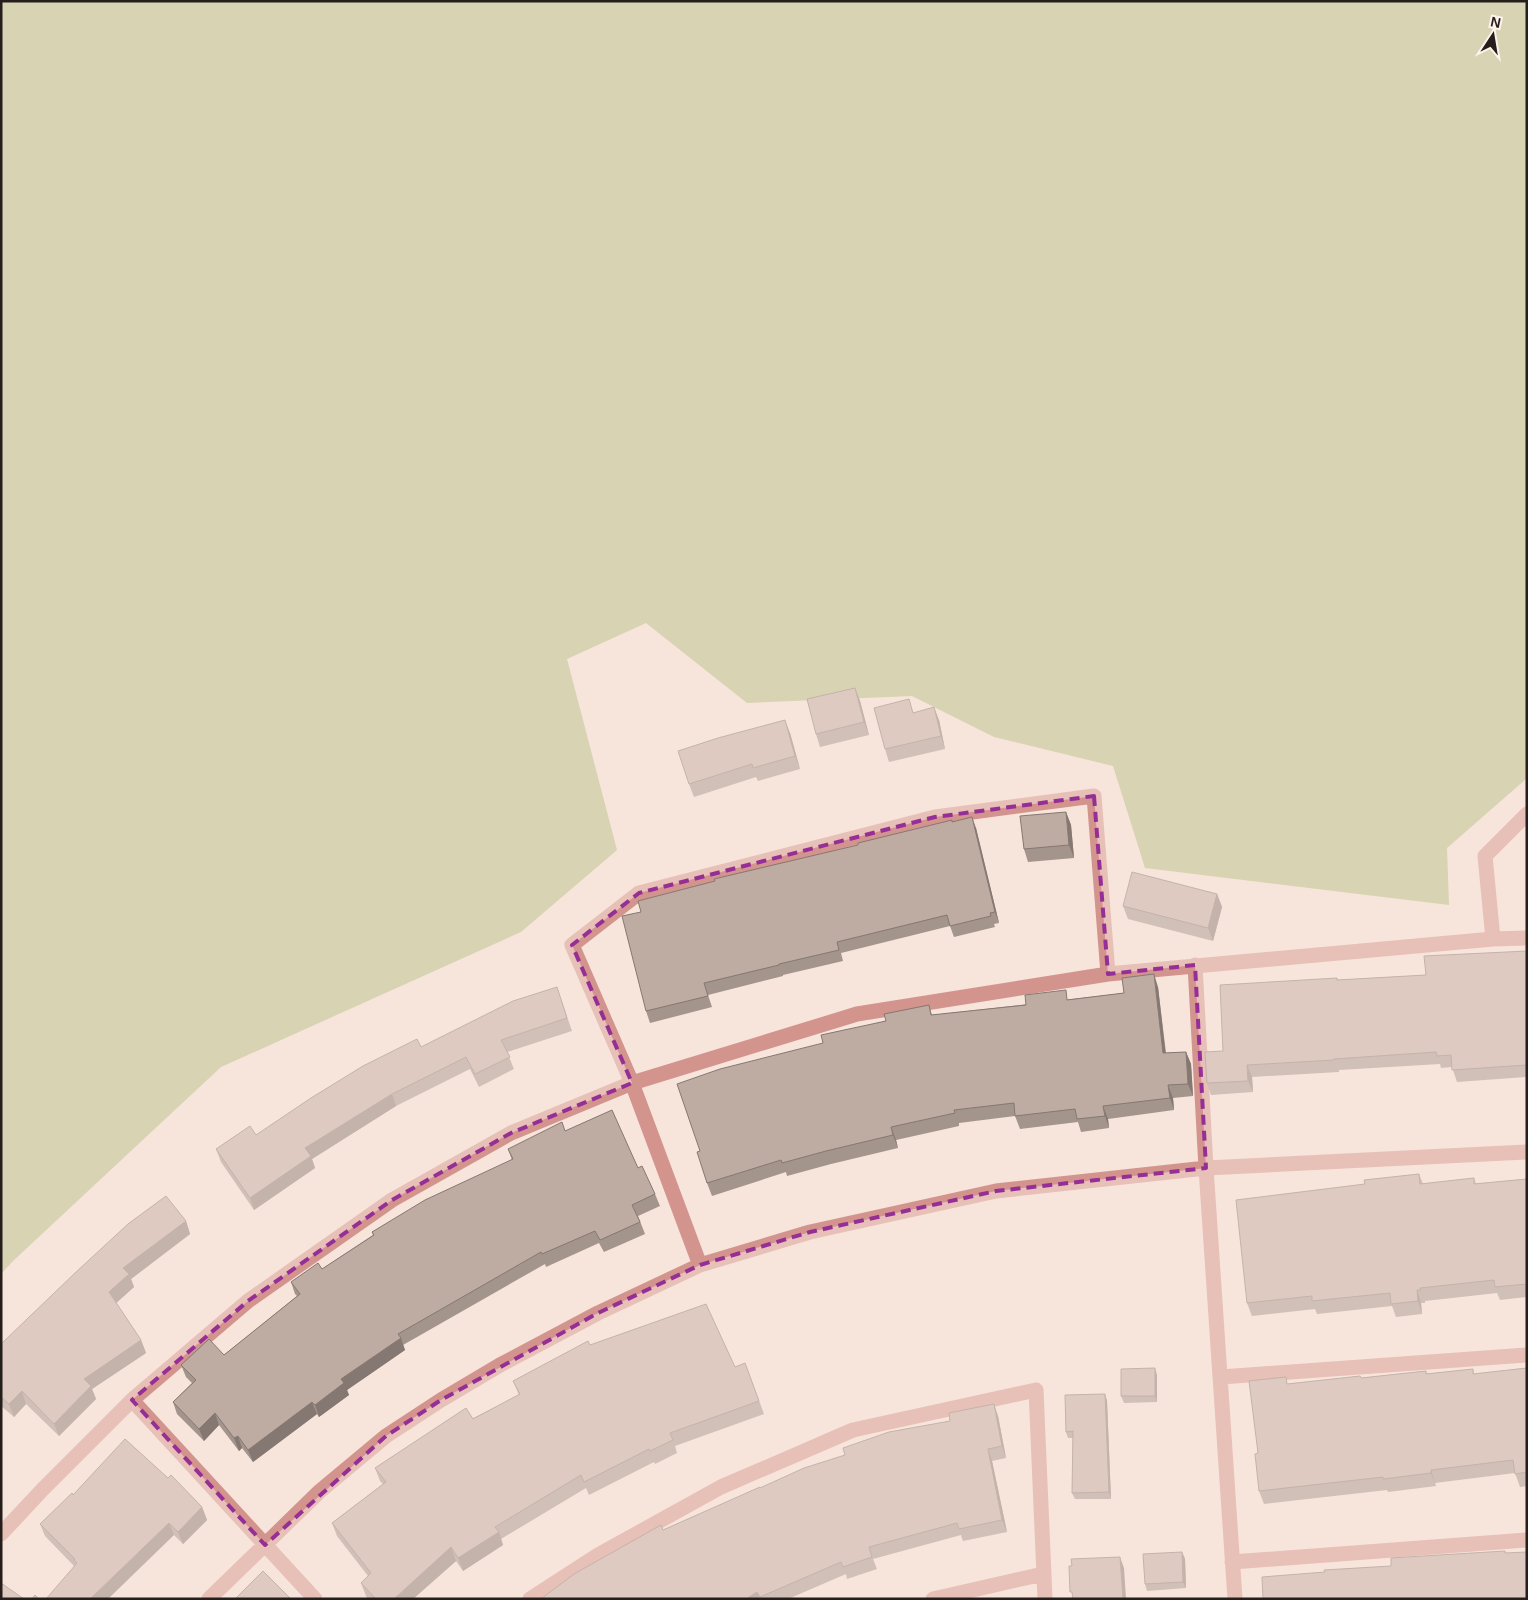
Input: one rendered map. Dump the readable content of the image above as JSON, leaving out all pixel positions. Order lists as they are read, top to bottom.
{
  "north": "top"
}
